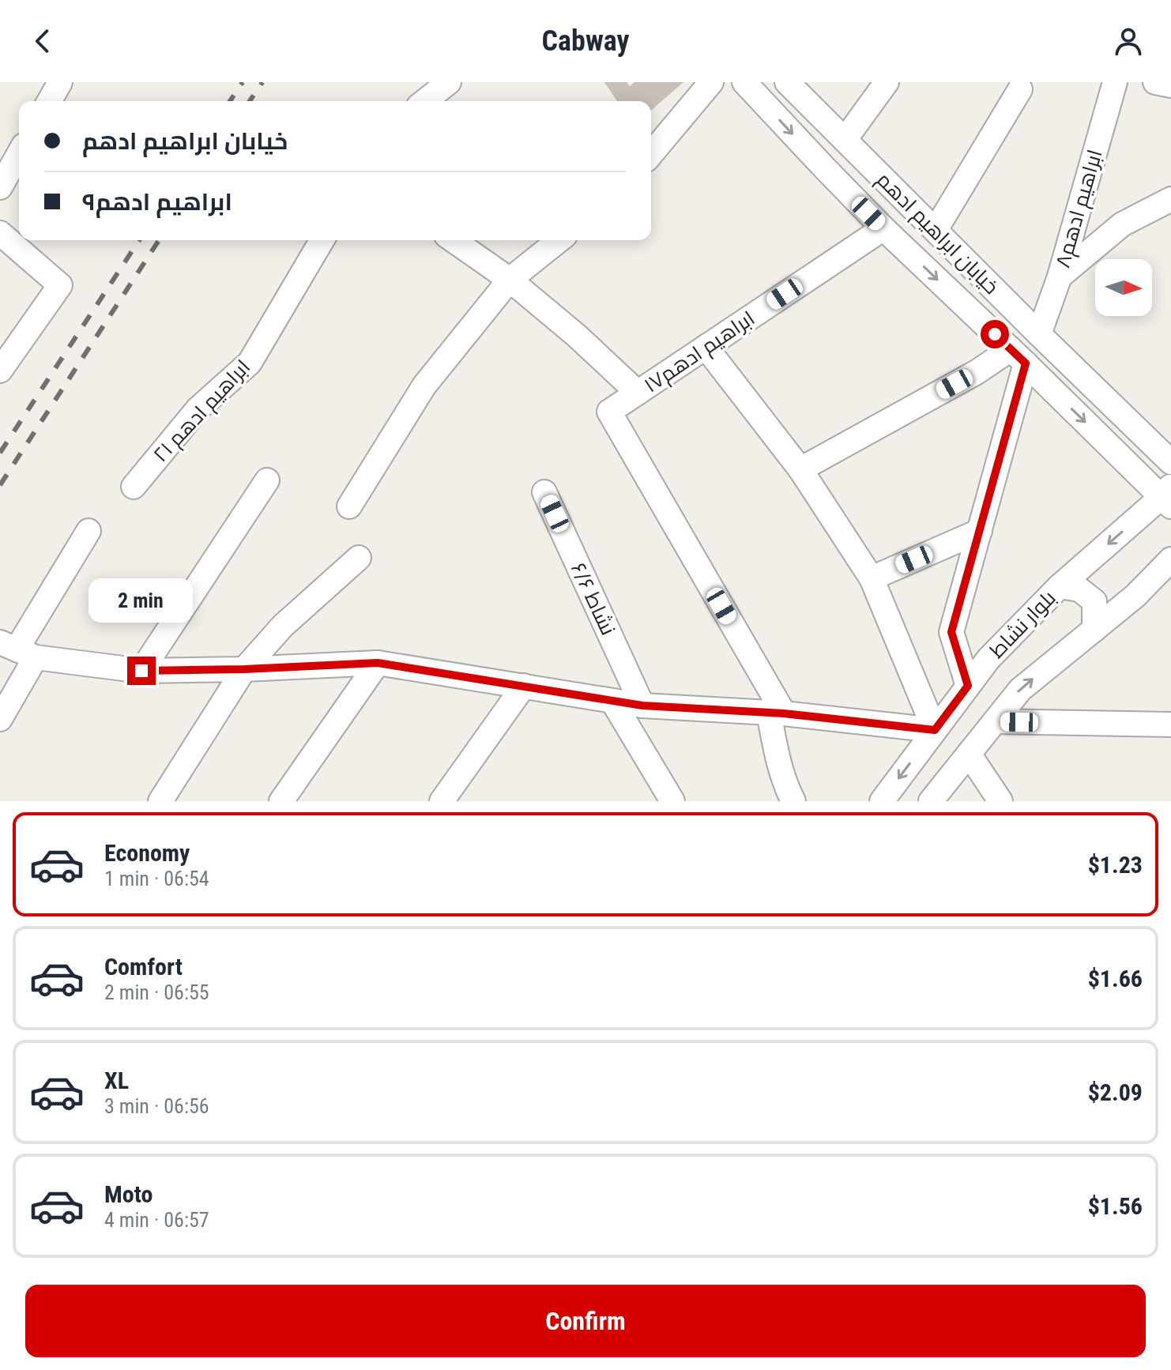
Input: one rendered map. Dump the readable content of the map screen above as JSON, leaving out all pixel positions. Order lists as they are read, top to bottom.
{
  "streets": {
    "street": [
      "ابراهیم ادهم۸",
      "خیابان ابراهیم ادهم",
      "ابراهیم ادهم۱۷",
      "ابراهیم ادهم ۲۱",
      "نشاط ۶/۶",
      "بلوار نشاط"
    ]
  },
  "crossings": [
    ["ابراهیم ادهم۸", "خیابان ابراهیم ادهم"],
    ["خیابان ابراهیم ادهم", "ابراهیم ادهم۱۷"],
    ["خیابان ابراهیم ادهم", "بلوار نشاط"]
  ],
  "north": "right",
  "page": {
    "header": "Cabway",
    "banner": ["خیابان ابراهیم ادهم", "ابراهیم ادهم۹"],
    "bubble": "2 min",
    "list": [
      {
        "name": "Economy",
        "note": "1 min · 06:54",
        "value": "$1.23"
      },
      {
        "name": "Comfort",
        "note": "2 min · 06:55",
        "value": "$1.66"
      },
      {
        "name": "XL",
        "note": "3 min · 06:56",
        "value": "$2.09"
      },
      {
        "name": "Moto",
        "note": "4 min · 06:57",
        "value": "$1.56"
      }
    ],
    "buttons": "Confirm"
  }
}
